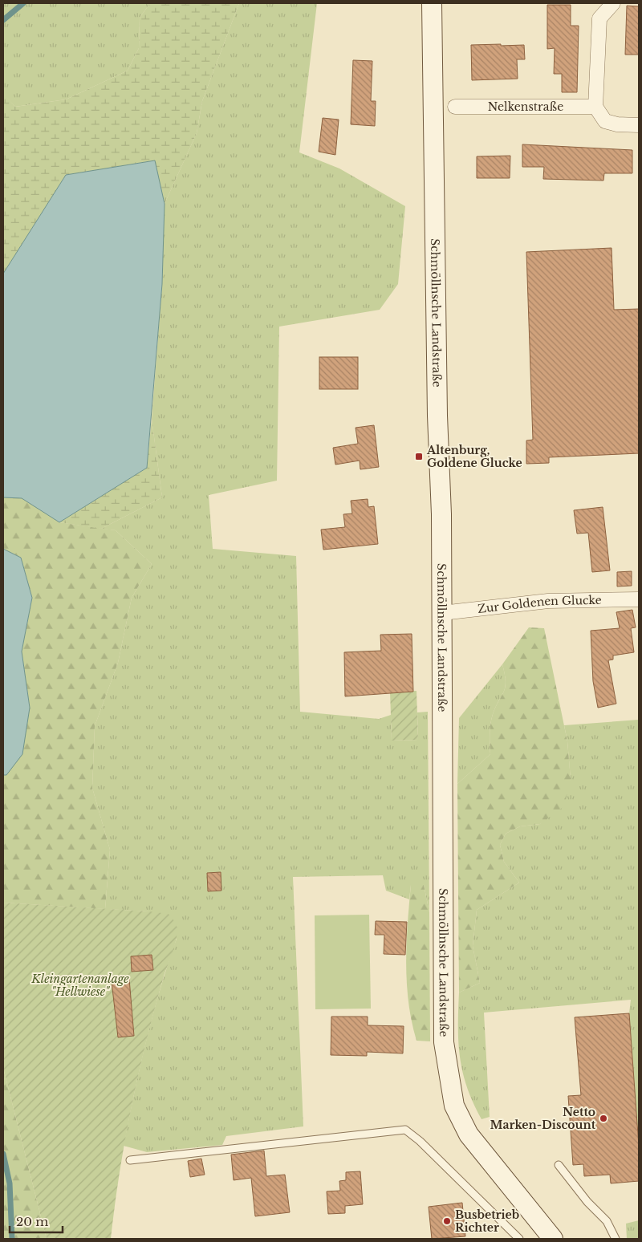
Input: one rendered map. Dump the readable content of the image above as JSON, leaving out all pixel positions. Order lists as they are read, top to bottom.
{
  "streets": {
    "main road": ["Schmöllnsche Landstraße"],
    "street": ["Nelkenstraße", "Zur Goldenen Glucke"]
  },
  "crossings": [
    ["Schmöllnsche Landstraße", "Zur Goldenen Glucke"]
  ],
  "parks": ["Kleingartenanlage \"Hellwiese\""],
  "places": {
    "transit": ["Altenburg, Goldene Glucke"],
    "other": ["Netto Marken-Discount", "Busbetrieb Richter"]
  },
  "scale_bar": "20 m"
}
